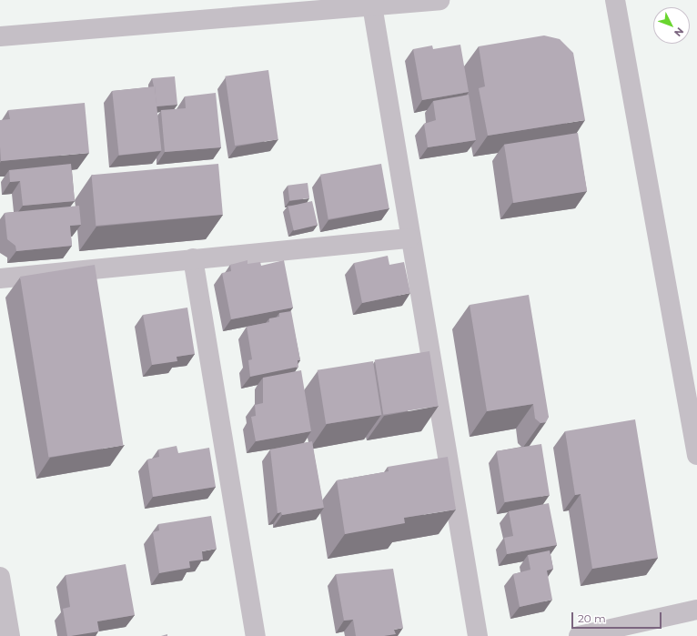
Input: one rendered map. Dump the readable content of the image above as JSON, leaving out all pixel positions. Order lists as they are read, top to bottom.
{
  "scale_bar": "20 m",
  "north": "bottom right"
}
